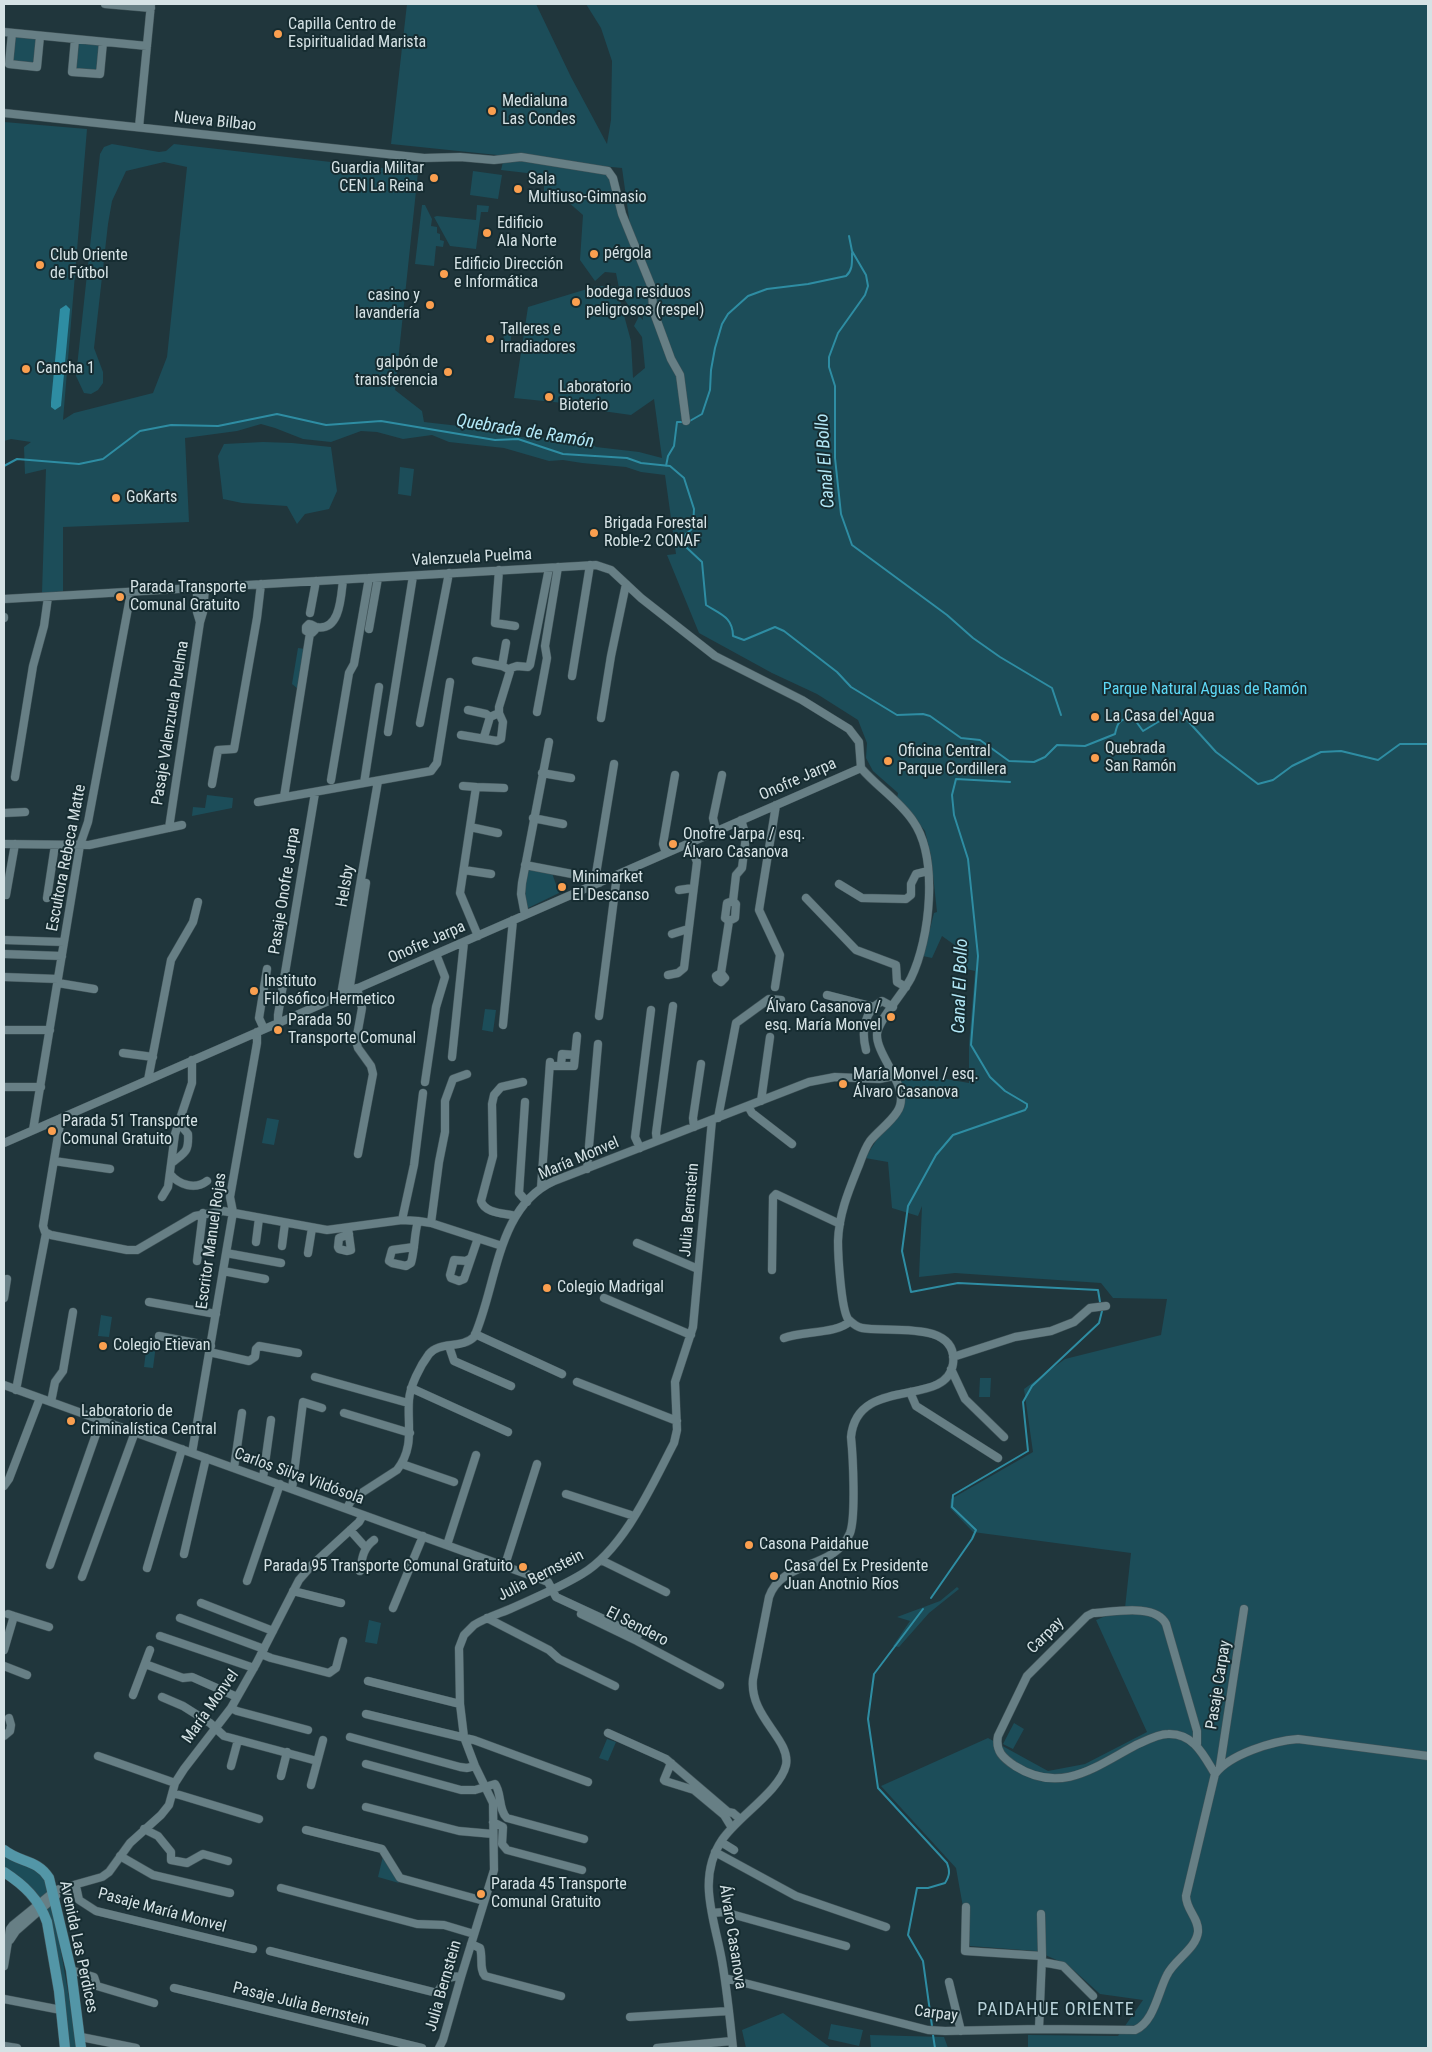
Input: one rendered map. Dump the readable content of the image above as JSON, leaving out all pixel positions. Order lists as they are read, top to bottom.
{
  "streets": {
    "main road": ["Avenida Las Perdices"],
    "street": [
      "Nueva Bilbao",
      "Valenzuela Puelma",
      "Pasaje Valenzuela Puelma",
      "Onofre Jarpa",
      "Escultora Rebeca Matte",
      "Helsby",
      "Pasaje Onofre Jarpa",
      "María Monvel",
      "Julia Bernstein",
      "Escritor Manuel Rojas",
      "Carlos Silva Vildósola",
      "El Sendero",
      "Carpay",
      "Pasaje Carpay",
      "Pasaje María Monvel",
      "Álvaro Casanova",
      "Pasaje Julia Bernstein"
    ]
  },
  "crossings": [
    ["Valenzuela Puelma", "Pasaje Valenzuela Puelma"],
    ["Valenzuela Puelma", "Onofre Jarpa"],
    ["Valenzuela Puelma", "Escultora Rebeca Matte"],
    ["Onofre Jarpa", "Escultora Rebeca Matte"],
    ["Onofre Jarpa", "Helsby"],
    ["Onofre Jarpa", "Pasaje Onofre Jarpa"],
    ["Onofre Jarpa", "Escritor Manuel Rojas"],
    ["María Monvel", "Julia Bernstein"],
    ["María Monvel", "Carlos Silva Vildósola"],
    ["María Monvel", "Pasaje María Monvel"],
    ["María Monvel", "Avenida Las Perdices"],
    ["Julia Bernstein", "Carlos Silva Vildósola"],
    ["Julia Bernstein", "El Sendero"],
    ["Escritor Manuel Rojas", "Carlos Silva Vildósola"],
    ["Carpay", "Pasaje Carpay"],
    ["Carpay", "Álvaro Casanova"]
  ],
  "districts": ["PAIDAHUE ORIENTE"],
  "water": ["Quebrada de Ramón", "Canal El Bollo"],
  "parks": ["Parque Natural Aguas de Ramón"],
  "places": [
    "Capilla Centro de Espiritualidad Marista",
    "Medialuna Las Condes",
    "Guardia Militar CEN La Reina",
    "Sala Multiuso-Gimnasio",
    "Edificio Ala Norte",
    "pérgola",
    "Club Oriente de Fútbol",
    "Edificio Dirección e Informática",
    "bodega residuos peligrosos (respel)",
    "casino y lavandería",
    "Talleres e Irradiadores",
    "Cancha 1",
    "galpón de transferencia",
    "Laboratorio Bioterio",
    "GoKarts",
    "Brigada Forestal Roble-2 CONAF",
    "Parada Transporte Comunal Gratuito",
    "La Casa del Agua",
    "Quebrada San Ramón",
    "Oficina Central Parque Cordillera",
    "Onofre Jarpa / esq. Álvaro Casanova",
    "Minimarket El Descanso",
    "Instituto Filosófico Hermetico",
    "Álvaro Casanova / esq. María Monvel",
    "Parada 50 Transporte Comunal",
    "María Monvel / esq. Álvaro Casanova",
    "Parada 51 Transporte Comunal Gratuito",
    "Colegio Madrigal",
    "Colegio Etievan",
    "Laboratorio de Criminalística Central",
    "Casona Paidahue",
    "Parada 95 Transporte Comunal Gratuito",
    "Casa del Ex Presidente Juan Anotnio Ríos",
    "Parada 45 Transporte Comunal Gratuito"
  ]
}
